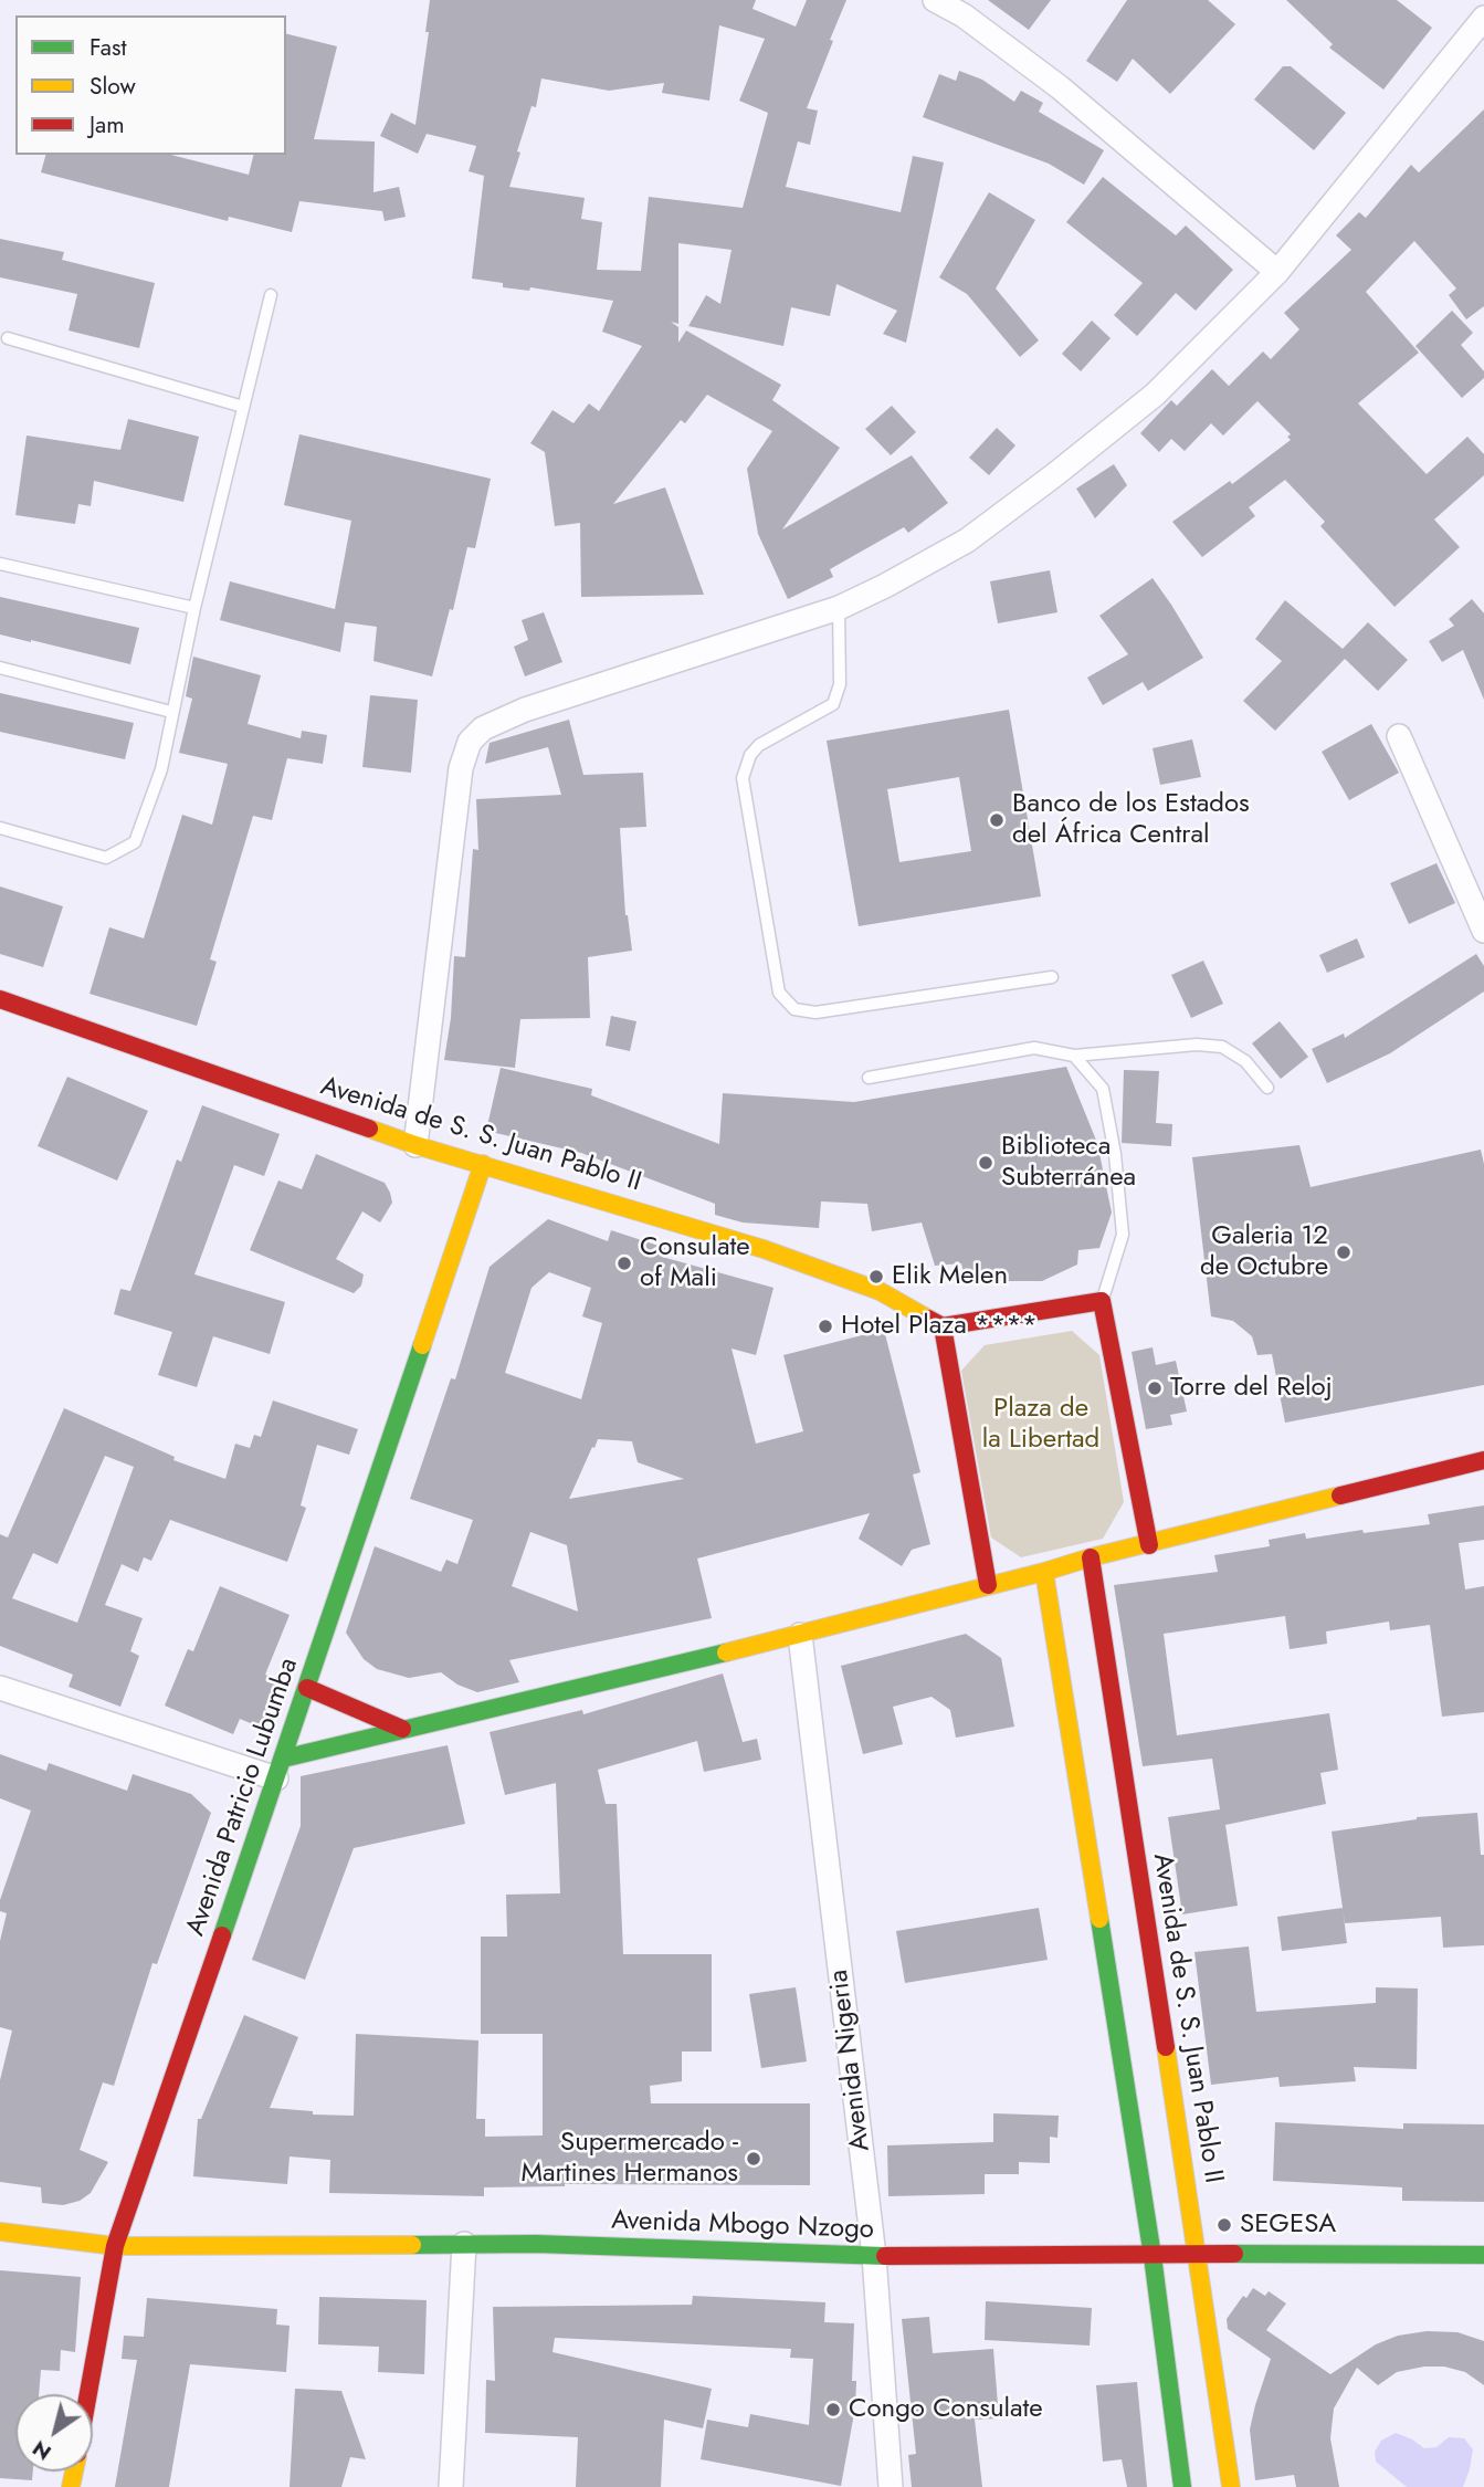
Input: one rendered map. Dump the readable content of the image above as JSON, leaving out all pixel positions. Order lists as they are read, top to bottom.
{
  "streets": {
    "street": [
      "Avenida de S. S. Juan Pablo II",
      "Avenida Patricio Lubumba",
      "Avenida Nigeria",
      "Avenida Mbogo Nzogo"
    ]
  },
  "crossings": [
    ["Avenida de S. S. Juan Pablo II", "Avenida Patricio Lubumba"],
    ["Avenida de S. S. Juan Pablo II", "Avenida Mbogo Nzogo"],
    ["Avenida Patricio Lubumba", "Avenida Mbogo Nzogo"],
    ["Avenida Nigeria", "Avenida Mbogo Nzogo"]
  ],
  "parks": ["Plaza de la Libertad"],
  "places": [
    "Banco de los Estados del África Central",
    "Biblioteca Subterránea",
    "Galeria 12 de Octubre",
    "Consulate of Mali",
    "Elik Melen",
    "Hotel Plaza ****",
    "Torre del Reloj",
    "Supermercado - Martines Hermanos",
    "SEGESA",
    "Congo Consulate"
  ],
  "legend": ["Fast", "Slow", "Jam"],
  "north": "bottom left"
}
